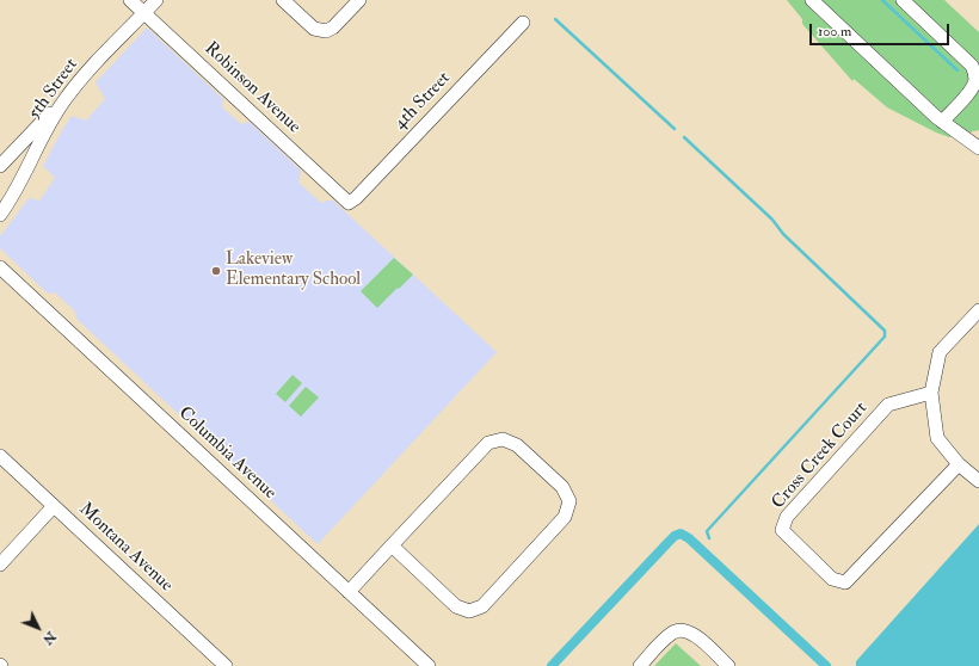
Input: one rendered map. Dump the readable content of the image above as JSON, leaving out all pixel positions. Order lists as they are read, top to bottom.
{
  "streets": {
    "street": [
      "Robinson Avenue",
      "5th Street",
      "4th Street",
      "Columbia Avenue",
      "Cross Creek Court",
      "Montana Avenue"
    ]
  },
  "crossings": [
    ["Robinson Avenue", "5th Street"],
    ["Robinson Avenue", "4th Street"]
  ],
  "places": ["Lakeview Elementary School"],
  "scale_bar": "100 m",
  "north": "bottom right"
}
